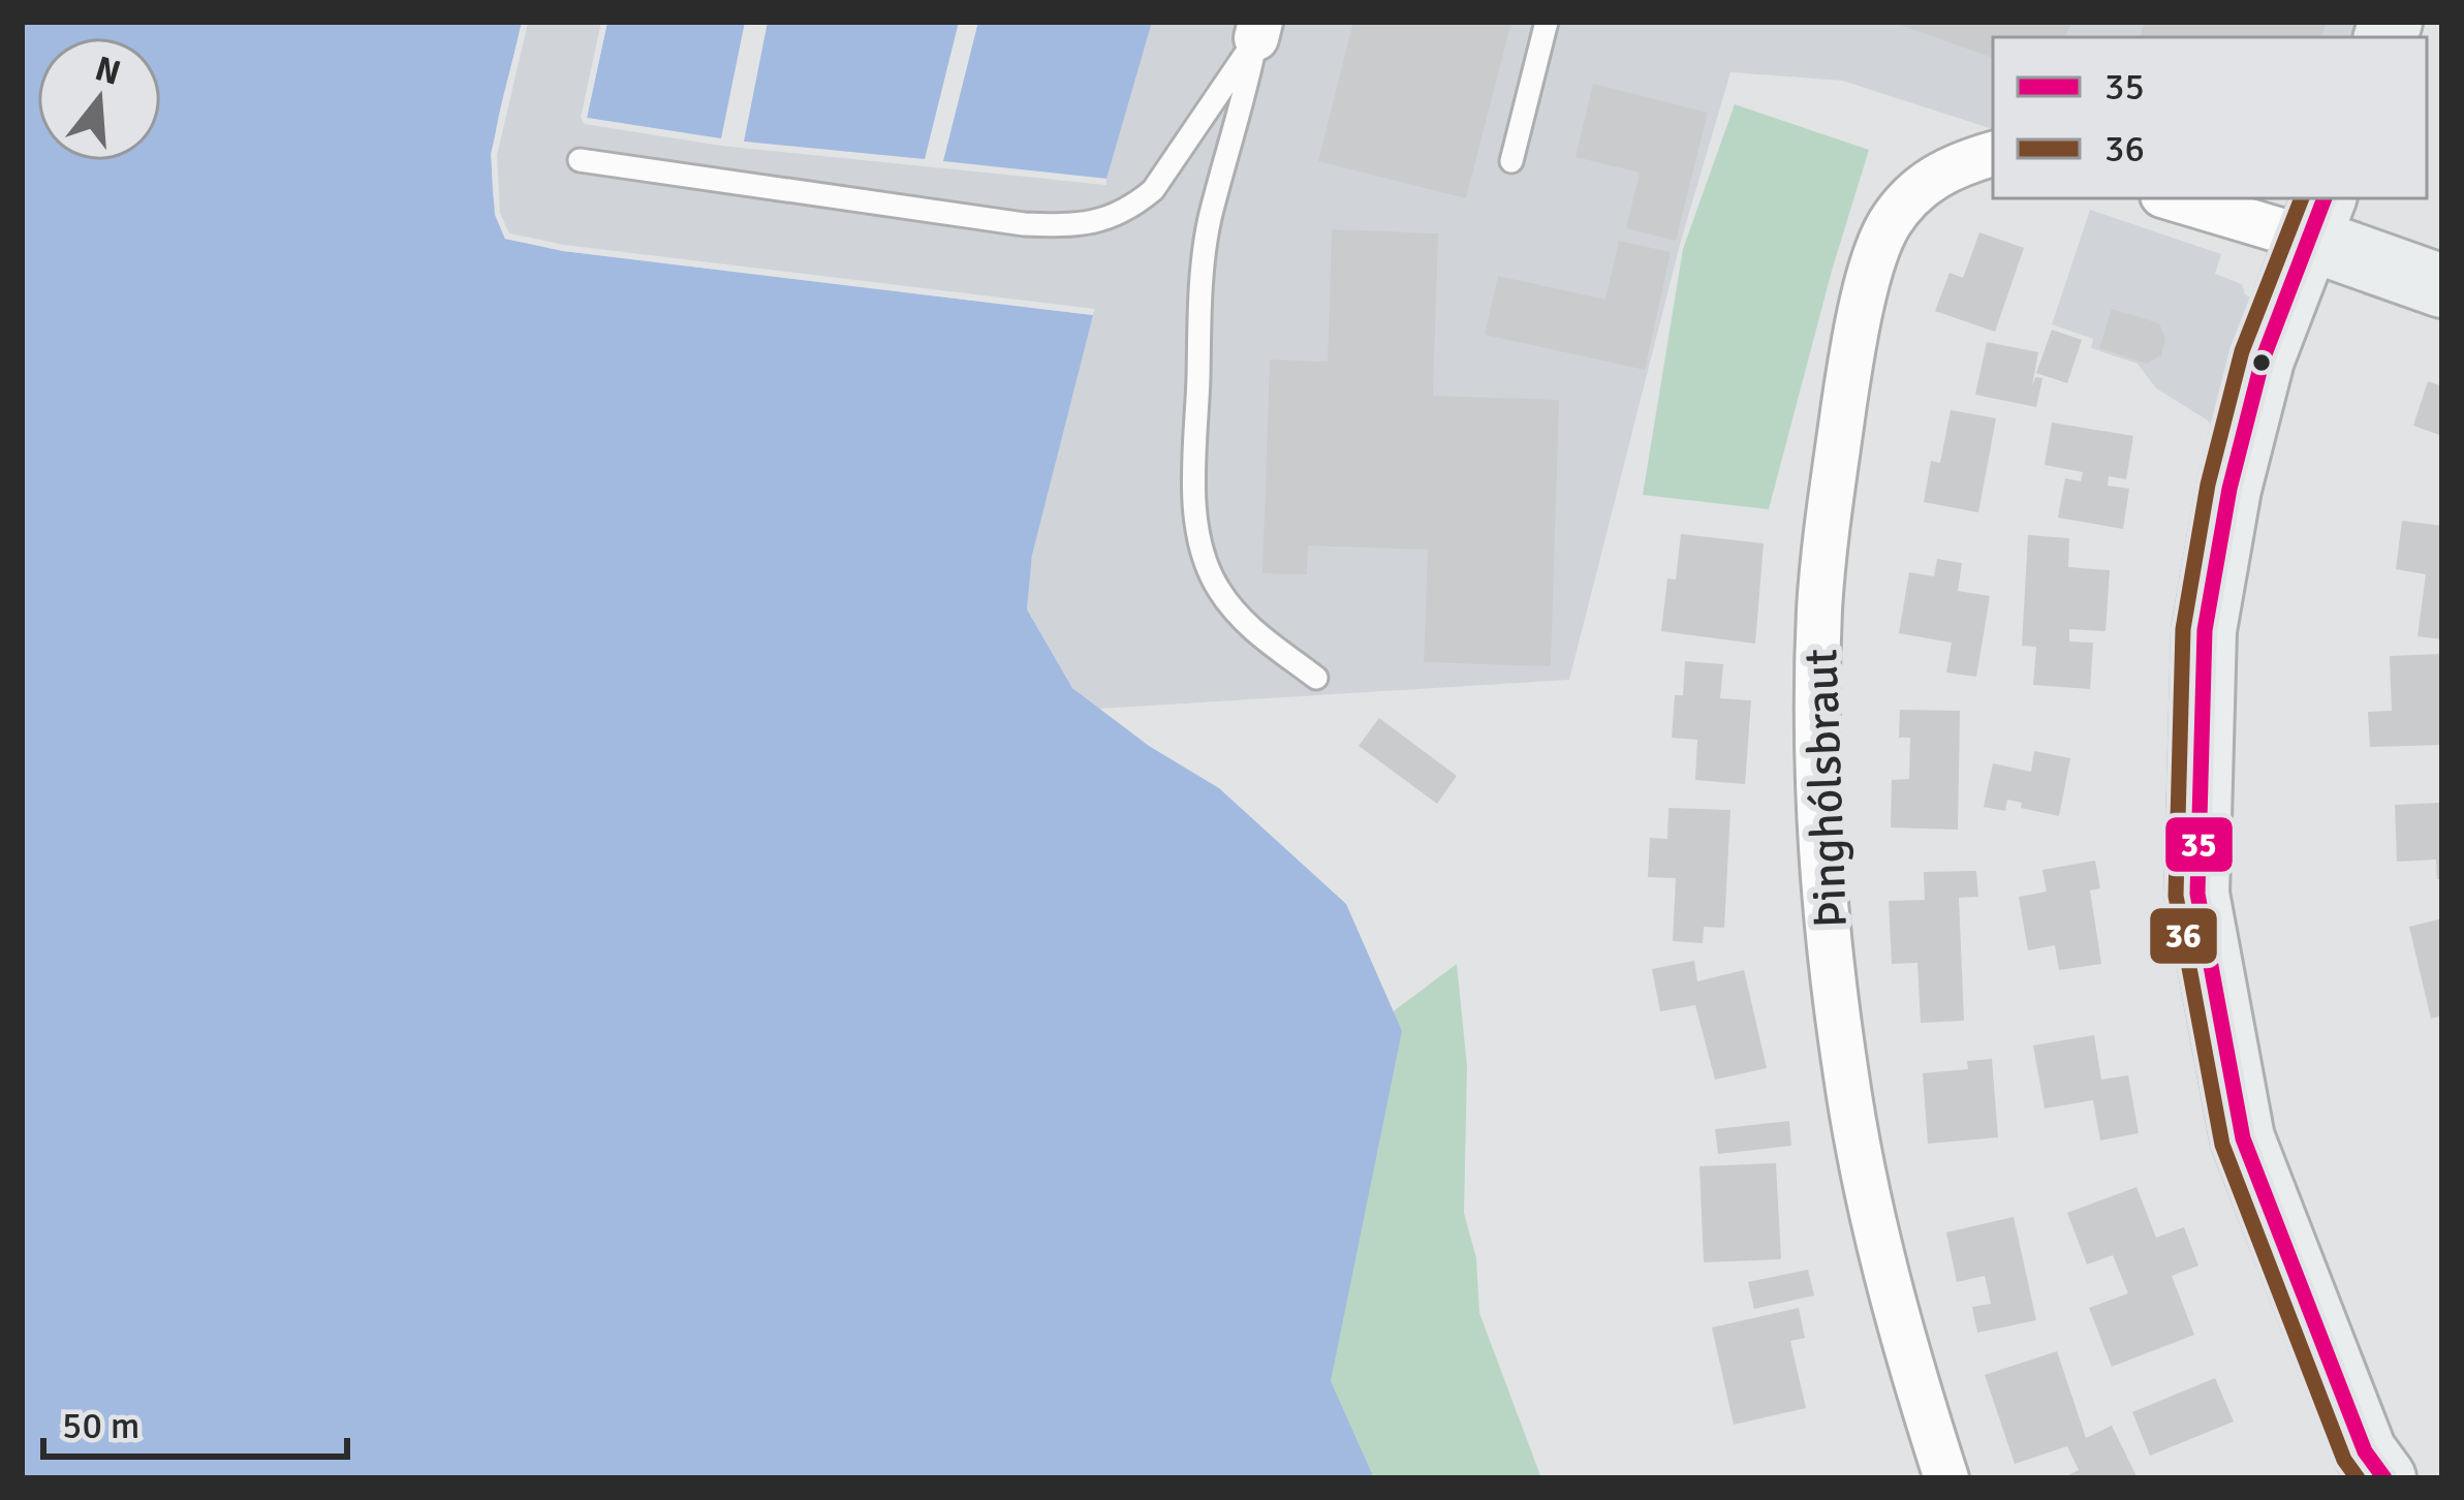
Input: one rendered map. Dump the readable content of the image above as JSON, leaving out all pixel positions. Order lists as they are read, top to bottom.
{
  "streets": {
    "street": ["Þinghólsbraut"]
  },
  "lines": ["transit line 35", "transit line 36"],
  "legend": ["35", "36"],
  "scale_bar": "50 m",
  "north": "top"
}
